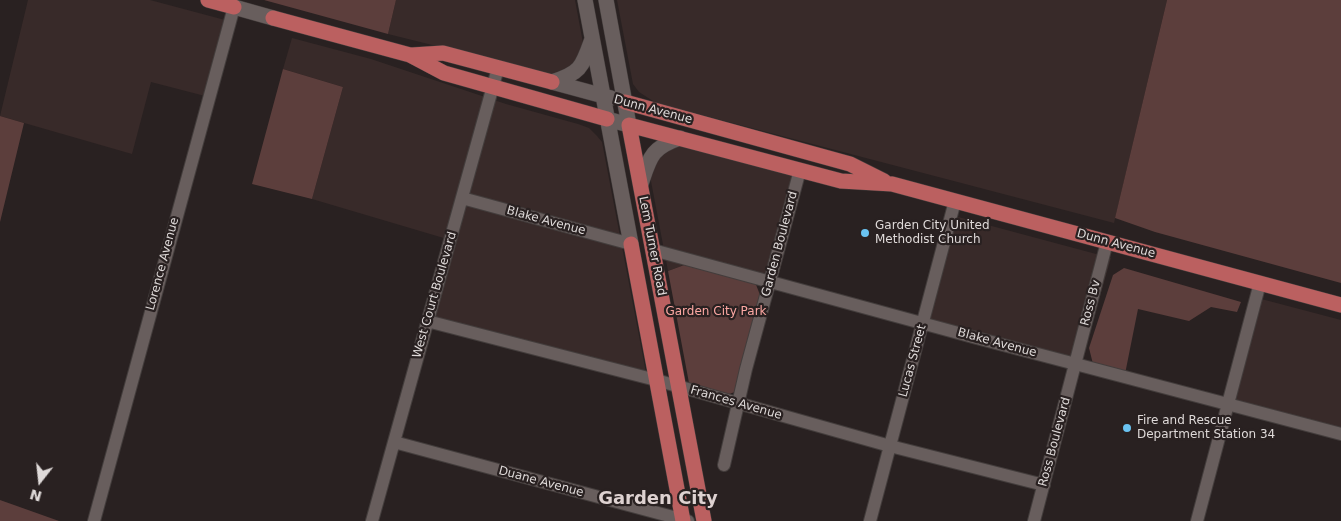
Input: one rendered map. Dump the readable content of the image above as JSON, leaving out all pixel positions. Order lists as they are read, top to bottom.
{
  "streets": {
    "main road": ["Dunn Avenue", "Lem Turner Road"],
    "street": [
      "Blake Avenue",
      "Garden Boulevard",
      "Lorence Avenue",
      "West Court Boulevard",
      "Ross Bv",
      "Lucas Street",
      "Frances Avenue",
      "Ross Boulevard",
      "Duane Avenue"
    ]
  },
  "crossings": [
    ["Dunn Avenue", "Garden Boulevard"],
    ["Dunn Avenue", "Lem Turner Road"],
    ["Dunn Avenue", "Lorence Avenue"],
    ["Dunn Avenue", "West Court Boulevard"],
    ["Dunn Avenue", "Ross Bv"],
    ["Dunn Avenue", "Lucas Street"],
    ["Blake Avenue", "Garden Boulevard"],
    ["Blake Avenue", "Lem Turner Road"],
    ["Blake Avenue", "West Court Boulevard"],
    ["Blake Avenue", "Ross Bv"],
    ["Blake Avenue", "Lucas Street"],
    ["Blake Avenue", "Ross Boulevard"],
    ["Garden Boulevard", "Frances Avenue"],
    ["Lem Turner Road", "Frances Avenue"],
    ["Lem Turner Road", "Duane Avenue"],
    ["West Court Boulevard", "Frances Avenue"],
    ["West Court Boulevard", "Duane Avenue"],
    ["Ross Bv", "Ross Boulevard"],
    ["Lucas Street", "Frances Avenue"],
    ["Frances Avenue", "Ross Boulevard"]
  ],
  "districts": ["Garden City"],
  "parks": ["Garden City Park"],
  "places": ["Garden City United Methodist Church", "Fire and Rescue Department Station 34"],
  "north": "bottom"
}
